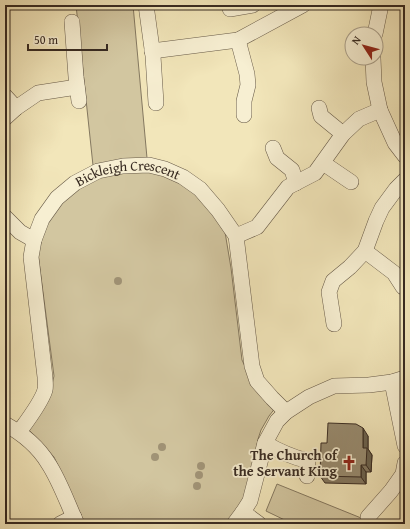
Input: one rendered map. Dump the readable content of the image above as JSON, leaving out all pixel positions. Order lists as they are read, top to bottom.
{
  "streets": {
    "street": ["Bickleigh Crescent"]
  },
  "places": {
    "church": ["The Church of the Servant King"]
  },
  "scale_bar": "50 m",
  "north": "top left"
}
